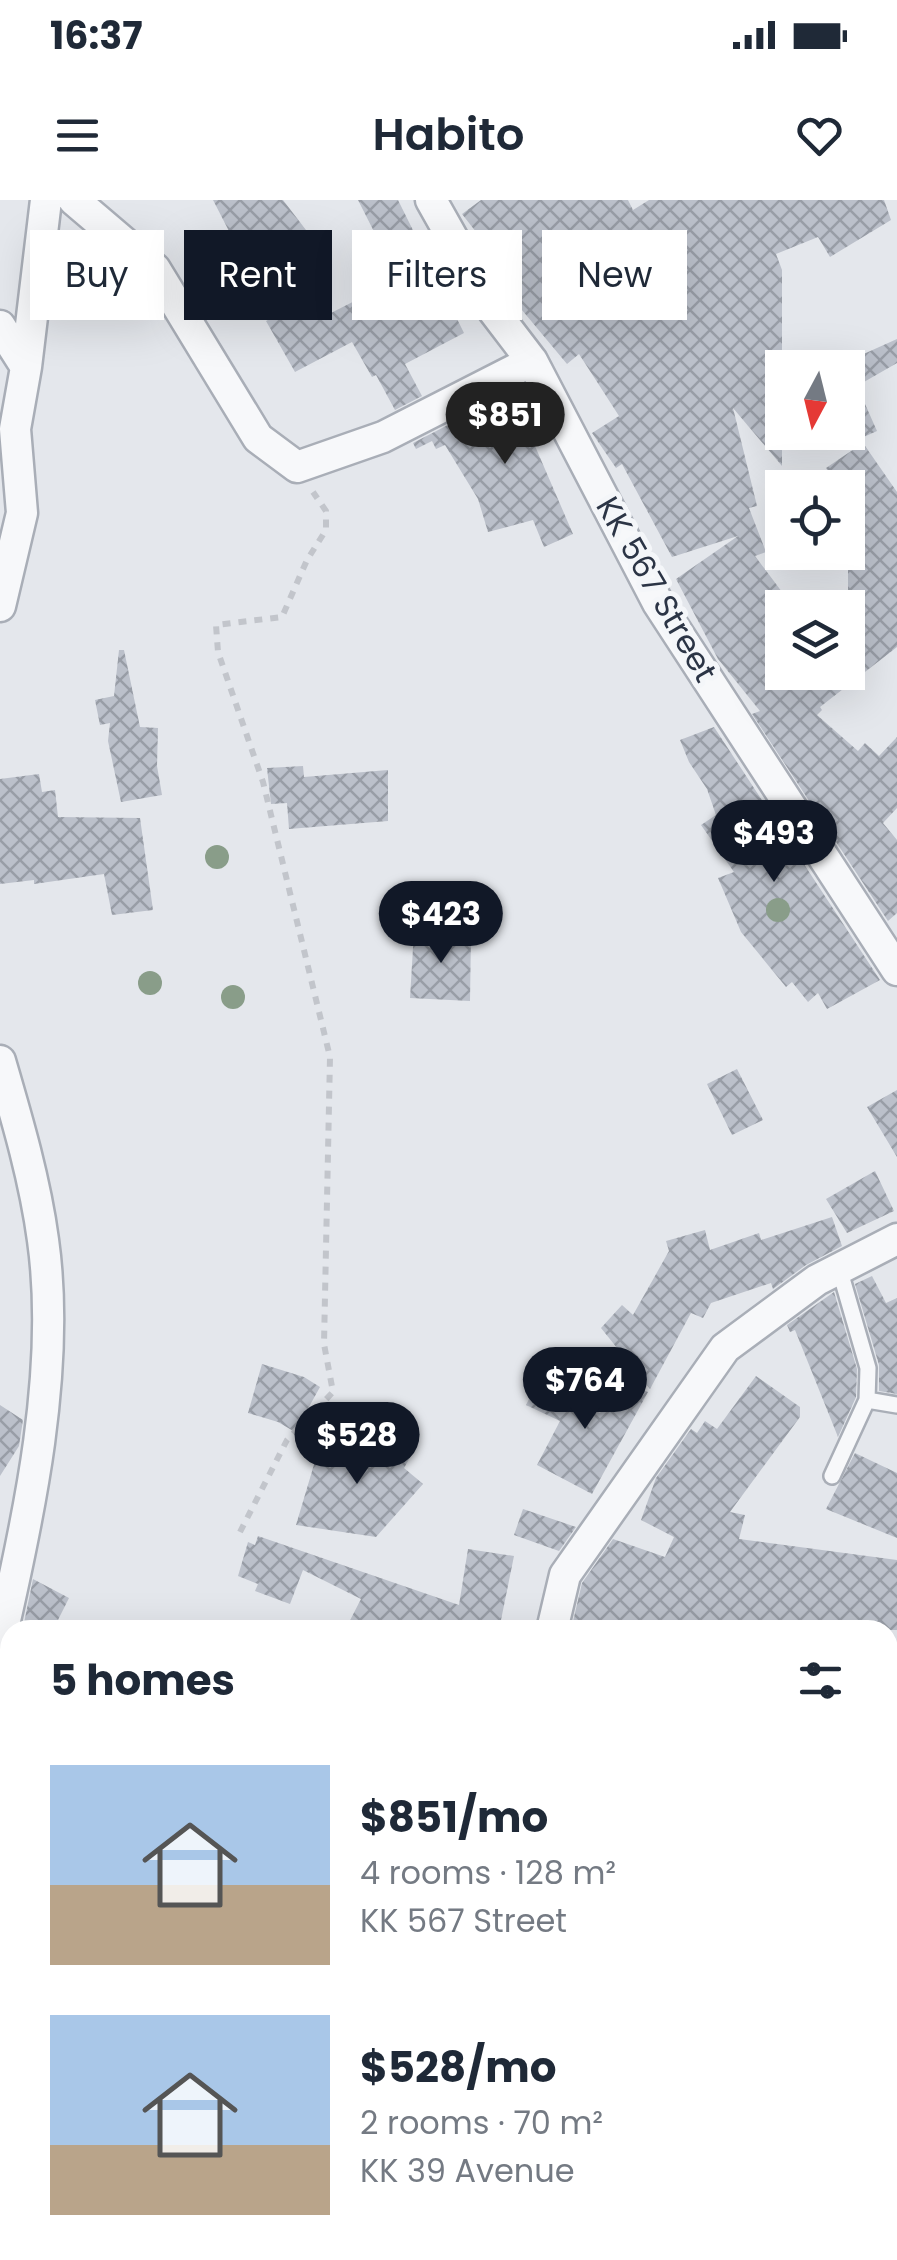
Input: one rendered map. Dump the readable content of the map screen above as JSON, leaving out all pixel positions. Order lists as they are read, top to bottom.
{
  "streets": {
    "street": ["KK 567 Street"]
  },
  "north": "bottom",
  "page": {
    "status": "16:37",
    "header": "Habito",
    "chip": [
      "Buy",
      "Rent",
      "Filters",
      "New"
    ],
    "price": [
      "$851",
      "$493",
      "$423",
      "$764",
      "$528"
    ],
    "heading": "5 homes",
    "list": [
      {
        "name": "$851/mo",
        "note": "4 rooms · 128 m² · KK 567 Street"
      },
      {
        "name": "$528/mo",
        "note": "2 rooms · 70 m² · KK 39 Avenue"
      }
    ]
  }
}
